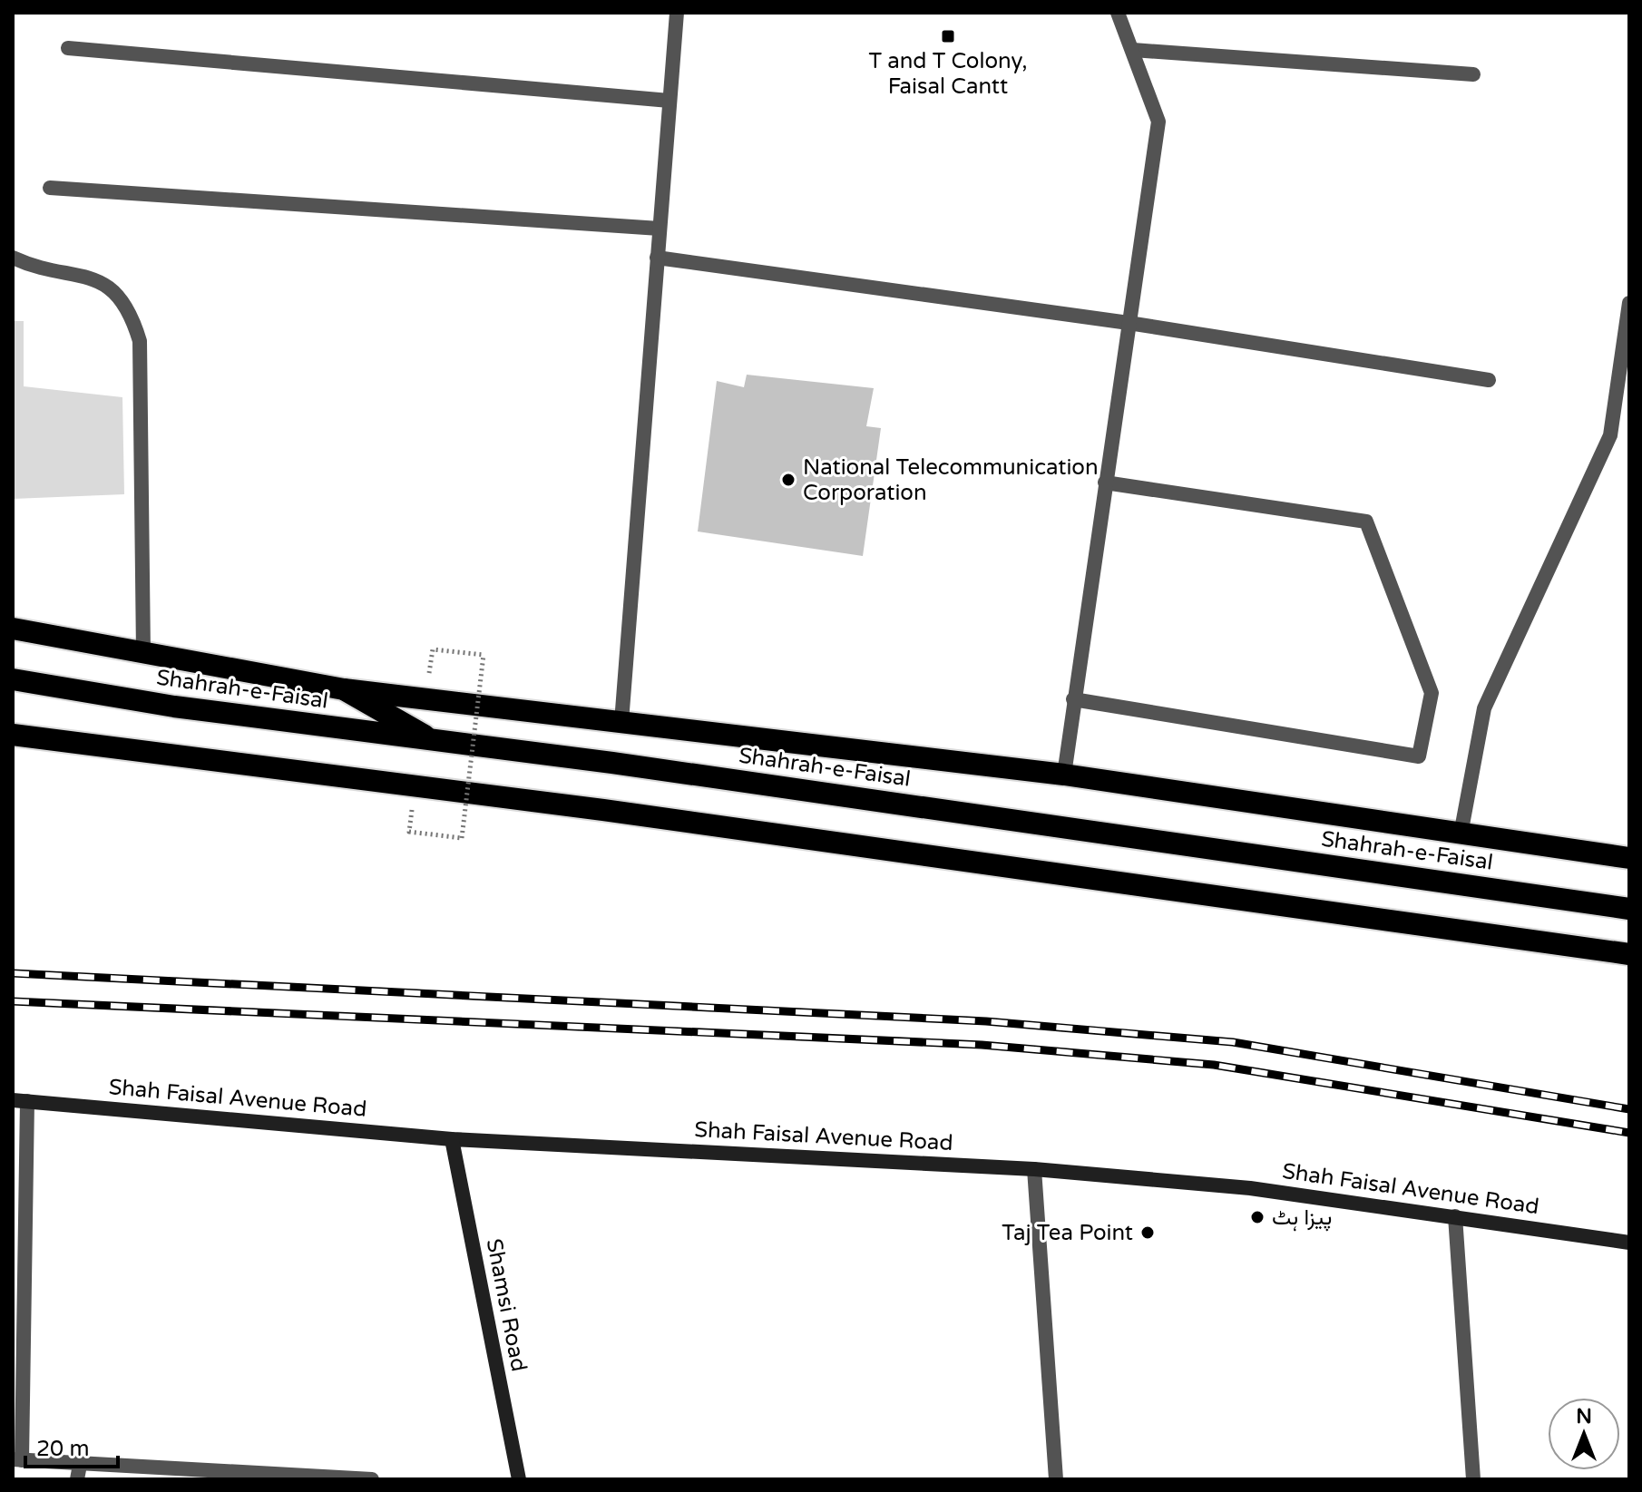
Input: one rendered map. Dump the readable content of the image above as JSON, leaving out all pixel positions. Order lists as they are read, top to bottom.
{
  "streets": {
    "highway": ["Shahrah-e-Faisal"],
    "street": ["Shah Faisal Avenue Road", "Shamsi Road"]
  },
  "crossings": [
    ["Shah Faisal Avenue Road", "Shamsi Road"]
  ],
  "places": {
    "transit": ["T and T Colony, Faisal Cantt"],
    "other": ["National Telecommunication Corporation", "پیزا ہٹ", "Taj Tea Point"]
  },
  "scale_bar": "20 m",
  "north": "top"
}
